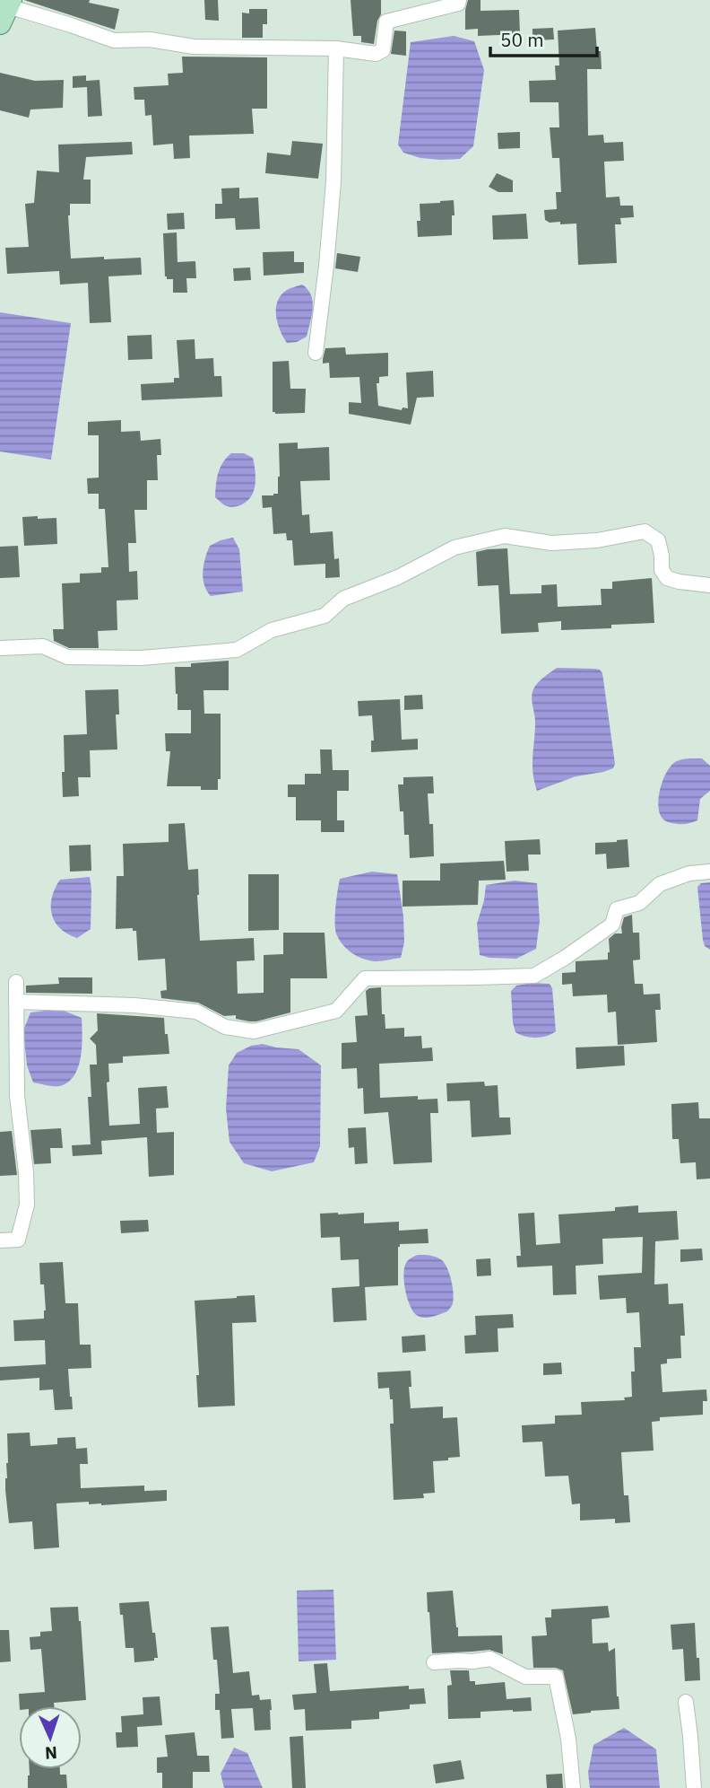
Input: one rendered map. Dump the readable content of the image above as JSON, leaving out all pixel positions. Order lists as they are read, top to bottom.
{
  "scale_bar": "50 m",
  "north": "bottom"
}
